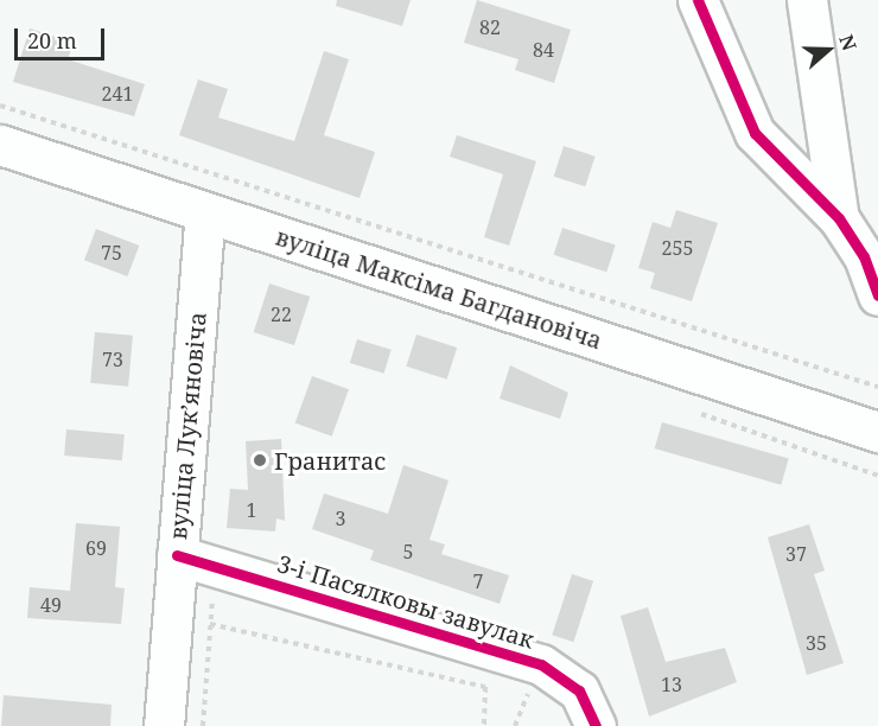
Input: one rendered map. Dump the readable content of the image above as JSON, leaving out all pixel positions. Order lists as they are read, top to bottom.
{
  "streets": {
    "main road": ["вуліца Максіма Багдановіча", "вуліца Лукʼяновіча", "3-і Пасялковы завулак"]
  },
  "crossings": [
    ["вуліца Максіма Багдановіча", "вуліца Лукʼяновіча"],
    ["вуліца Лукʼяновіча", "3-і Пасялковы завулак"]
  ],
  "places": ["Гранитас"],
  "house_numbers": [
    "82",
    "84",
    "241",
    "255",
    "75",
    "22",
    "73",
    "1",
    "3",
    "69",
    "5",
    "37",
    "7",
    "49",
    "35",
    "13"
  ],
  "scale_bar": "20 m",
  "north": "right"
}
